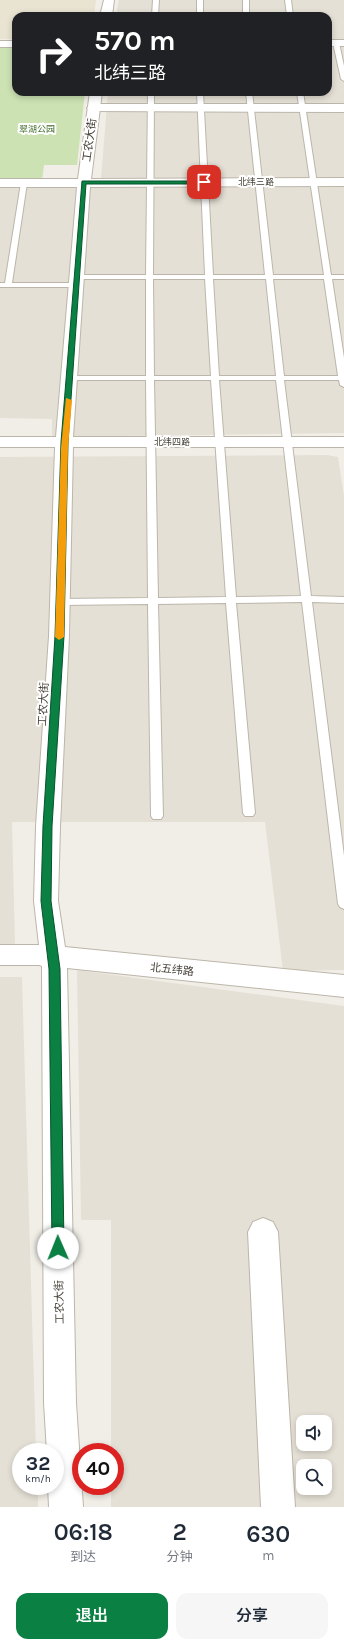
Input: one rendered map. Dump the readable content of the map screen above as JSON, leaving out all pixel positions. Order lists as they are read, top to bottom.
{
  "streets": {
    "street": [
      "工农大街",
      "北纬三路",
      "北纬四路",
      "北五纬路"
    ]
  },
  "crossings": [
    ["工农大街", "北纬三路"],
    ["工农大街", "北纬四路"],
    ["工农大街", "北五纬路"]
  ],
  "parks": ["翠湖公园"],
  "page": {
    "turn": ["570 m", "北纬三路"],
    "speed": "32 km/h",
    "limit": "40",
    "eta": [
      "06:18",
      "到达",
      "2",
      "分钟",
      "630",
      "m"
    ],
    "buttons": ["退出", "分享"]
  }
}
